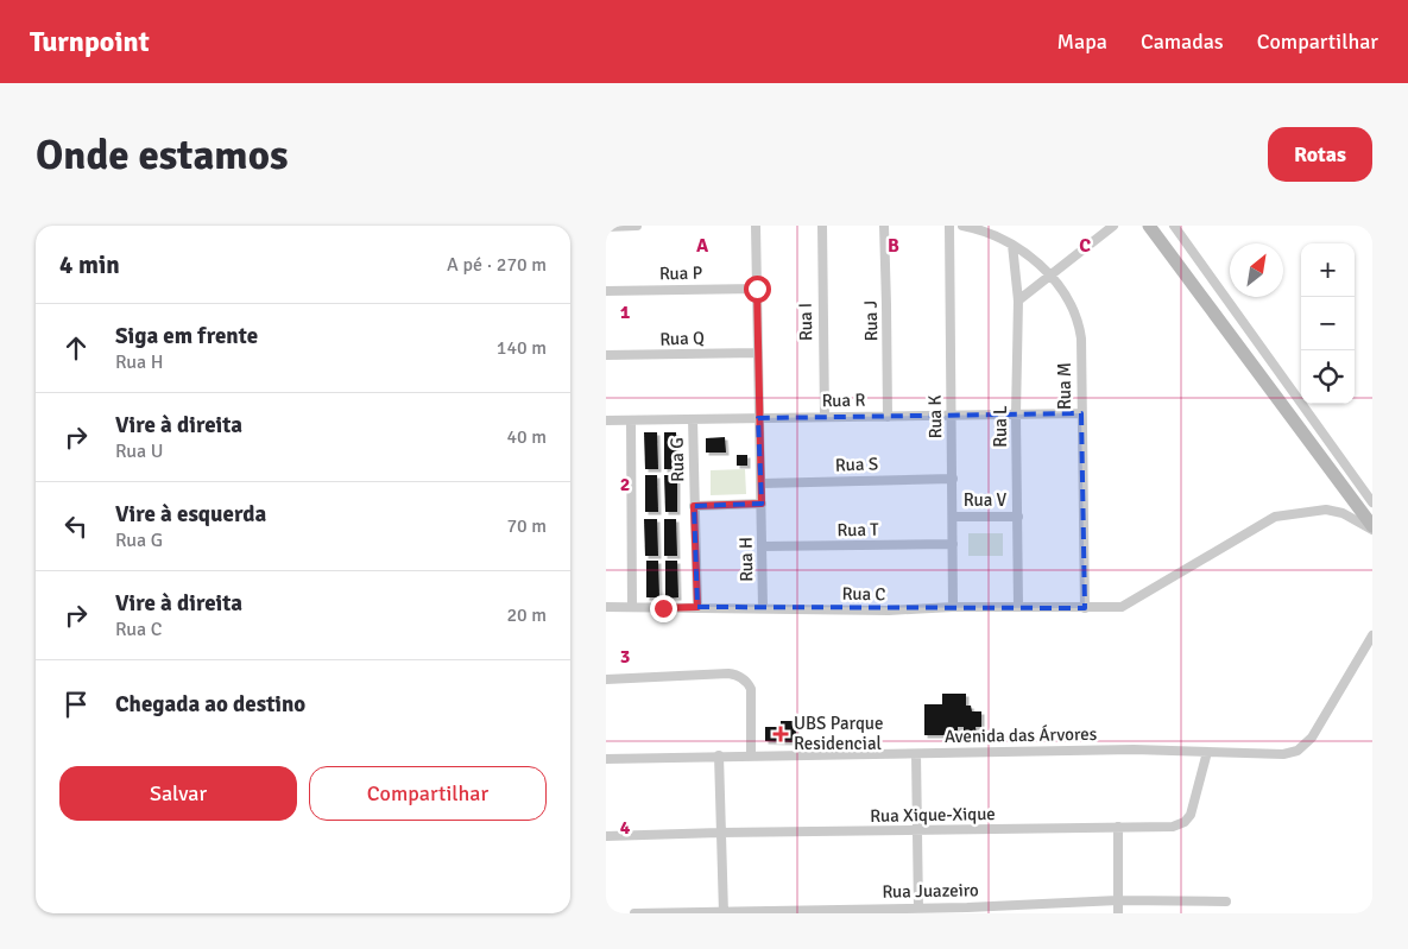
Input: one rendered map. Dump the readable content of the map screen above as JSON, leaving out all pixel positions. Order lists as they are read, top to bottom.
{
  "streets": {
    "street": [
      "Rua P",
      "Rua J",
      "Rua I",
      "Rua Q",
      "Rua M",
      "Rua R",
      "Rua K",
      "Rua L",
      "Rua G",
      "Rua S",
      "Rua V",
      "Rua T",
      "Rua H",
      "Rua C",
      "Avenida das Árvores",
      "Rua Xique-Xique",
      "Rua Juazeiro"
    ]
  },
  "crossings": [
    ["Rua P", "Rua H"],
    ["Rua J", "Rua R"],
    ["Rua I", "Rua R"],
    ["Rua Q", "Rua H"],
    ["Rua M", "Rua R"],
    ["Rua M", "Rua L"],
    ["Rua M", "Rua C"],
    ["Rua R", "Rua K"],
    ["Rua R", "Rua L"],
    ["Rua R", "Rua G"],
    ["Rua R", "Rua H"],
    ["Rua K", "Rua S"],
    ["Rua K", "Rua V"],
    ["Rua K", "Rua T"],
    ["Rua K", "Rua C"],
    ["Rua L", "Rua V"],
    ["Rua L", "Rua C"],
    ["Rua G", "Rua C"],
    ["Rua S", "Rua H"],
    ["Rua T", "Rua H"],
    ["Rua H", "Rua C"],
    ["Avenida das Árvores", "Rua Xique-Xique"]
  ],
  "places": {
    "health": ["UBS Parque Residencial"]
  },
  "north": "top right",
  "page": {
    "header": "Turnpoint",
    "nav": ["Mapa", "Camadas", "Compartilhar"],
    "buttons": [
      "Rotas",
      ["Salvar", "Compartilhar"]
    ],
    "title": "Onde estamos",
    "heading": ["4 min", "A pé · 270 m"],
    "map_buttons": ["+", "−"],
    "list": [
      ["Siga em frente", "Rua H", "140 m"],
      ["Vire à direita", "Rua U", "40 m"],
      ["Vire à esquerda", "Rua G", "70 m"],
      ["Vire à direita", "Rua C", "20 m"],
      "Chegada ao destino"
    ]
  },
  "grid": {
    "columns": ["A", "B", "C"],
    "rows": [
      "1",
      "2",
      "3",
      "4"
    ]
  }
}
